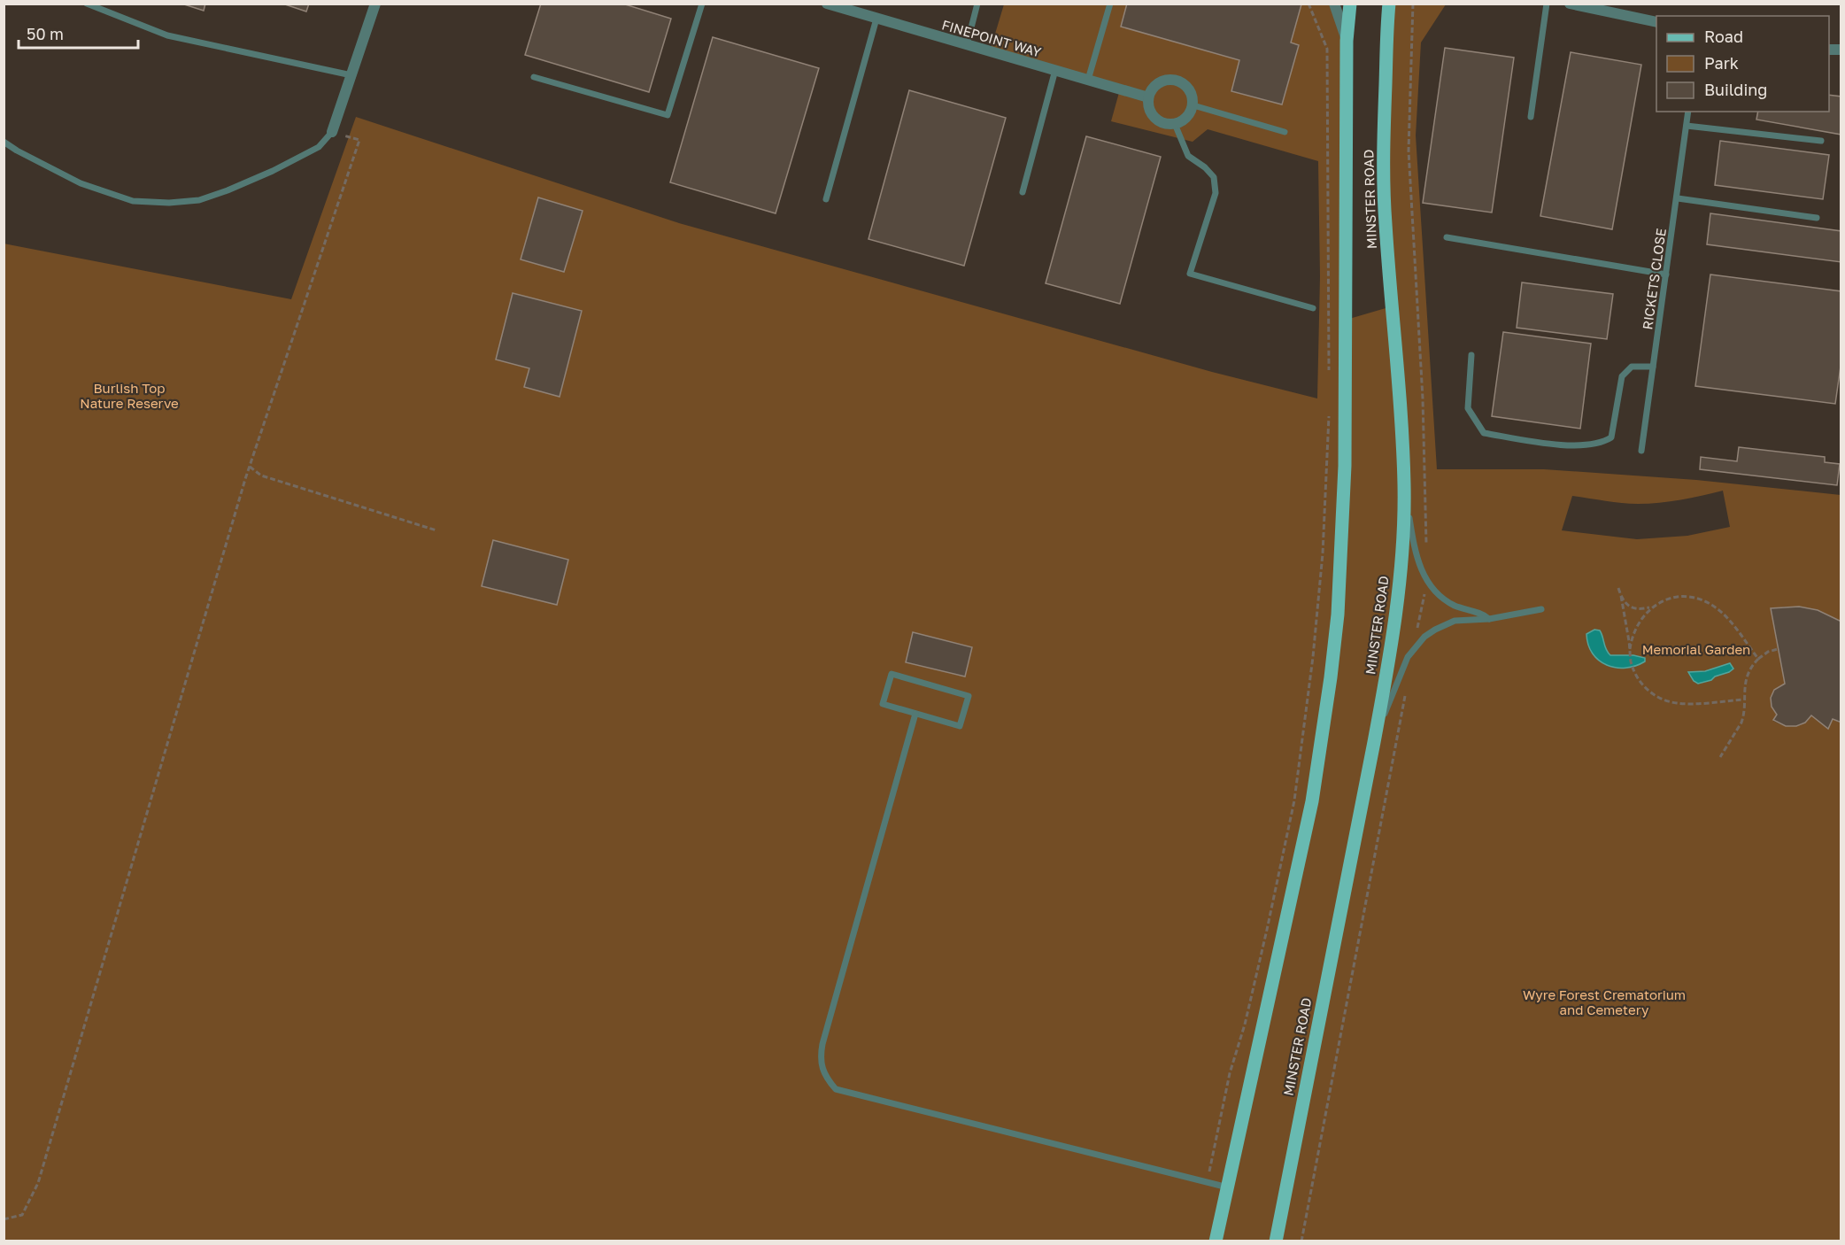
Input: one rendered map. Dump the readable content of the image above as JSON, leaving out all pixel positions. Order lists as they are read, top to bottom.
{
  "streets": {
    "main road": ["MINSTER ROAD"],
    "street": ["FINEPOINT WAY"],
    "lane": ["RICKETS CLOSE"]
  },
  "parks": ["Burlish Top Nature Reserve", "Memorial Garden", "Wyre Forest Crematorium and Cemetery"],
  "legend": ["Road", "Park", "Building"],
  "scale_bar": "50 m"
}
